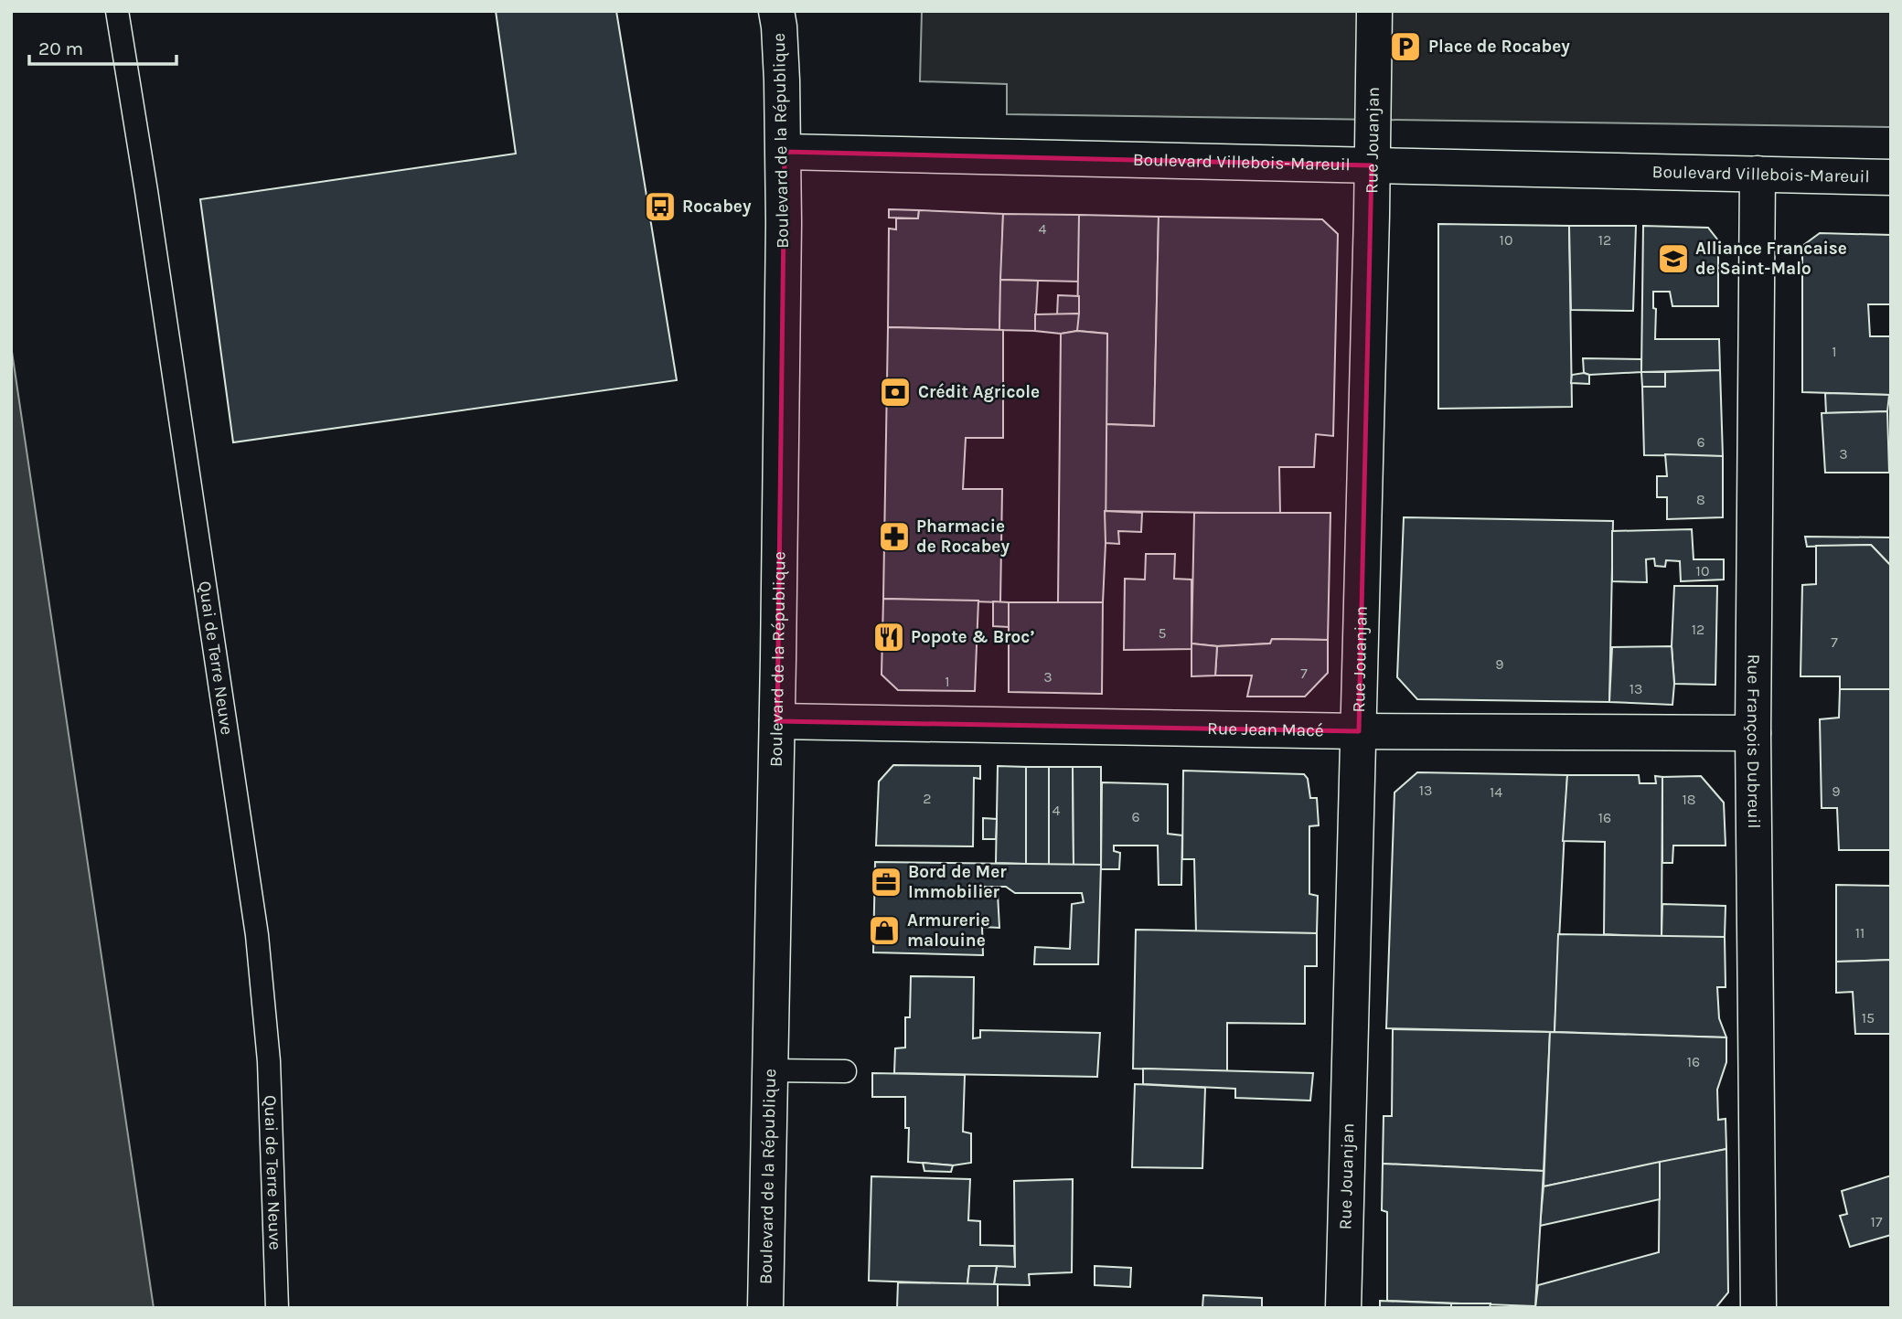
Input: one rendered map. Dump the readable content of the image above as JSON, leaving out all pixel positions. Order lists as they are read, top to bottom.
{
  "streets": {
    "street": [
      "Boulevard de la République",
      "Rue Jouanjan",
      "Boulevard Villebois-Mareuil",
      "Rue Jean Macé",
      "Rue François Dubreuil"
    ],
    "lane": ["Quai de Terre Neuve"]
  },
  "crossings": [
    ["Boulevard de la République", "Boulevard Villebois-Mareuil"],
    ["Boulevard de la République", "Rue Jean Macé"],
    ["Rue Jouanjan", "Boulevard Villebois-Mareuil"],
    ["Rue Jouanjan", "Rue Jean Macé"],
    ["Boulevard Villebois-Mareuil", "Rue François Dubreuil"],
    ["Rue Jean Macé", "Rue François Dubreuil"]
  ],
  "places": {
    "parking": ["Place de Rocabey"],
    "bus stop": ["Rocabey"],
    "school or university": ["Alliance Francaise de Saint-Malo"],
    "bank": ["Crédit Agricole"],
    "pharmacy": ["Pharmacie de Rocabey"],
    "restaurant": ["Popote & Broc’"],
    "office": ["Bord de Mer Immobilier"],
    "shop": ["Armurerie malouine"]
  },
  "house_numbers": [
    "4",
    "10",
    "12",
    "1",
    "6",
    "3",
    "8",
    "10",
    "12",
    "5",
    "7",
    "9",
    "7",
    "3",
    "1",
    "13",
    "13",
    "9",
    "14",
    "2",
    "18",
    "4",
    "6",
    "16",
    "11",
    "15",
    "16",
    "17"
  ],
  "scale_bar": "20 m"
}
